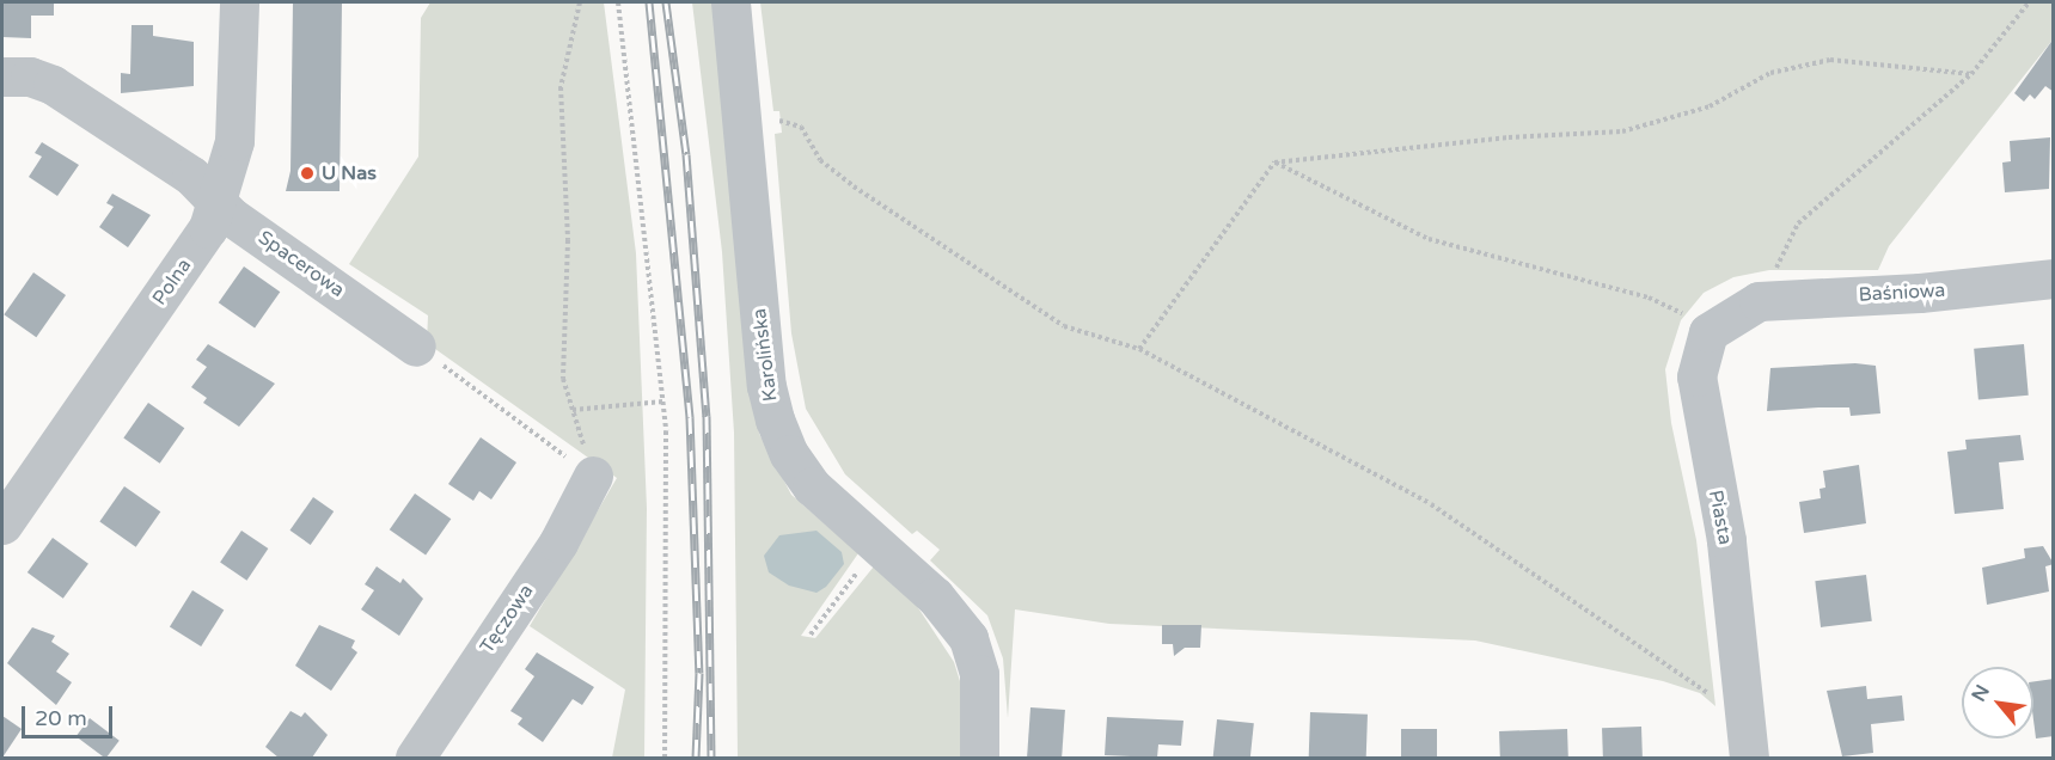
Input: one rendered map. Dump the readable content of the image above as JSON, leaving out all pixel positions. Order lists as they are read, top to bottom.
{
  "streets": {
    "street": [
      "Spacerowa",
      "Polna",
      "Baśniowa",
      "Karolińska",
      "Piasta",
      "Tęczowa"
    ]
  },
  "crossings": [
    ["Spacerowa", "Polna"],
    ["Baśniowa", "Piasta"]
  ],
  "places": ["U Nas"],
  "scale_bar": "20 m",
  "north": "top left"
}
